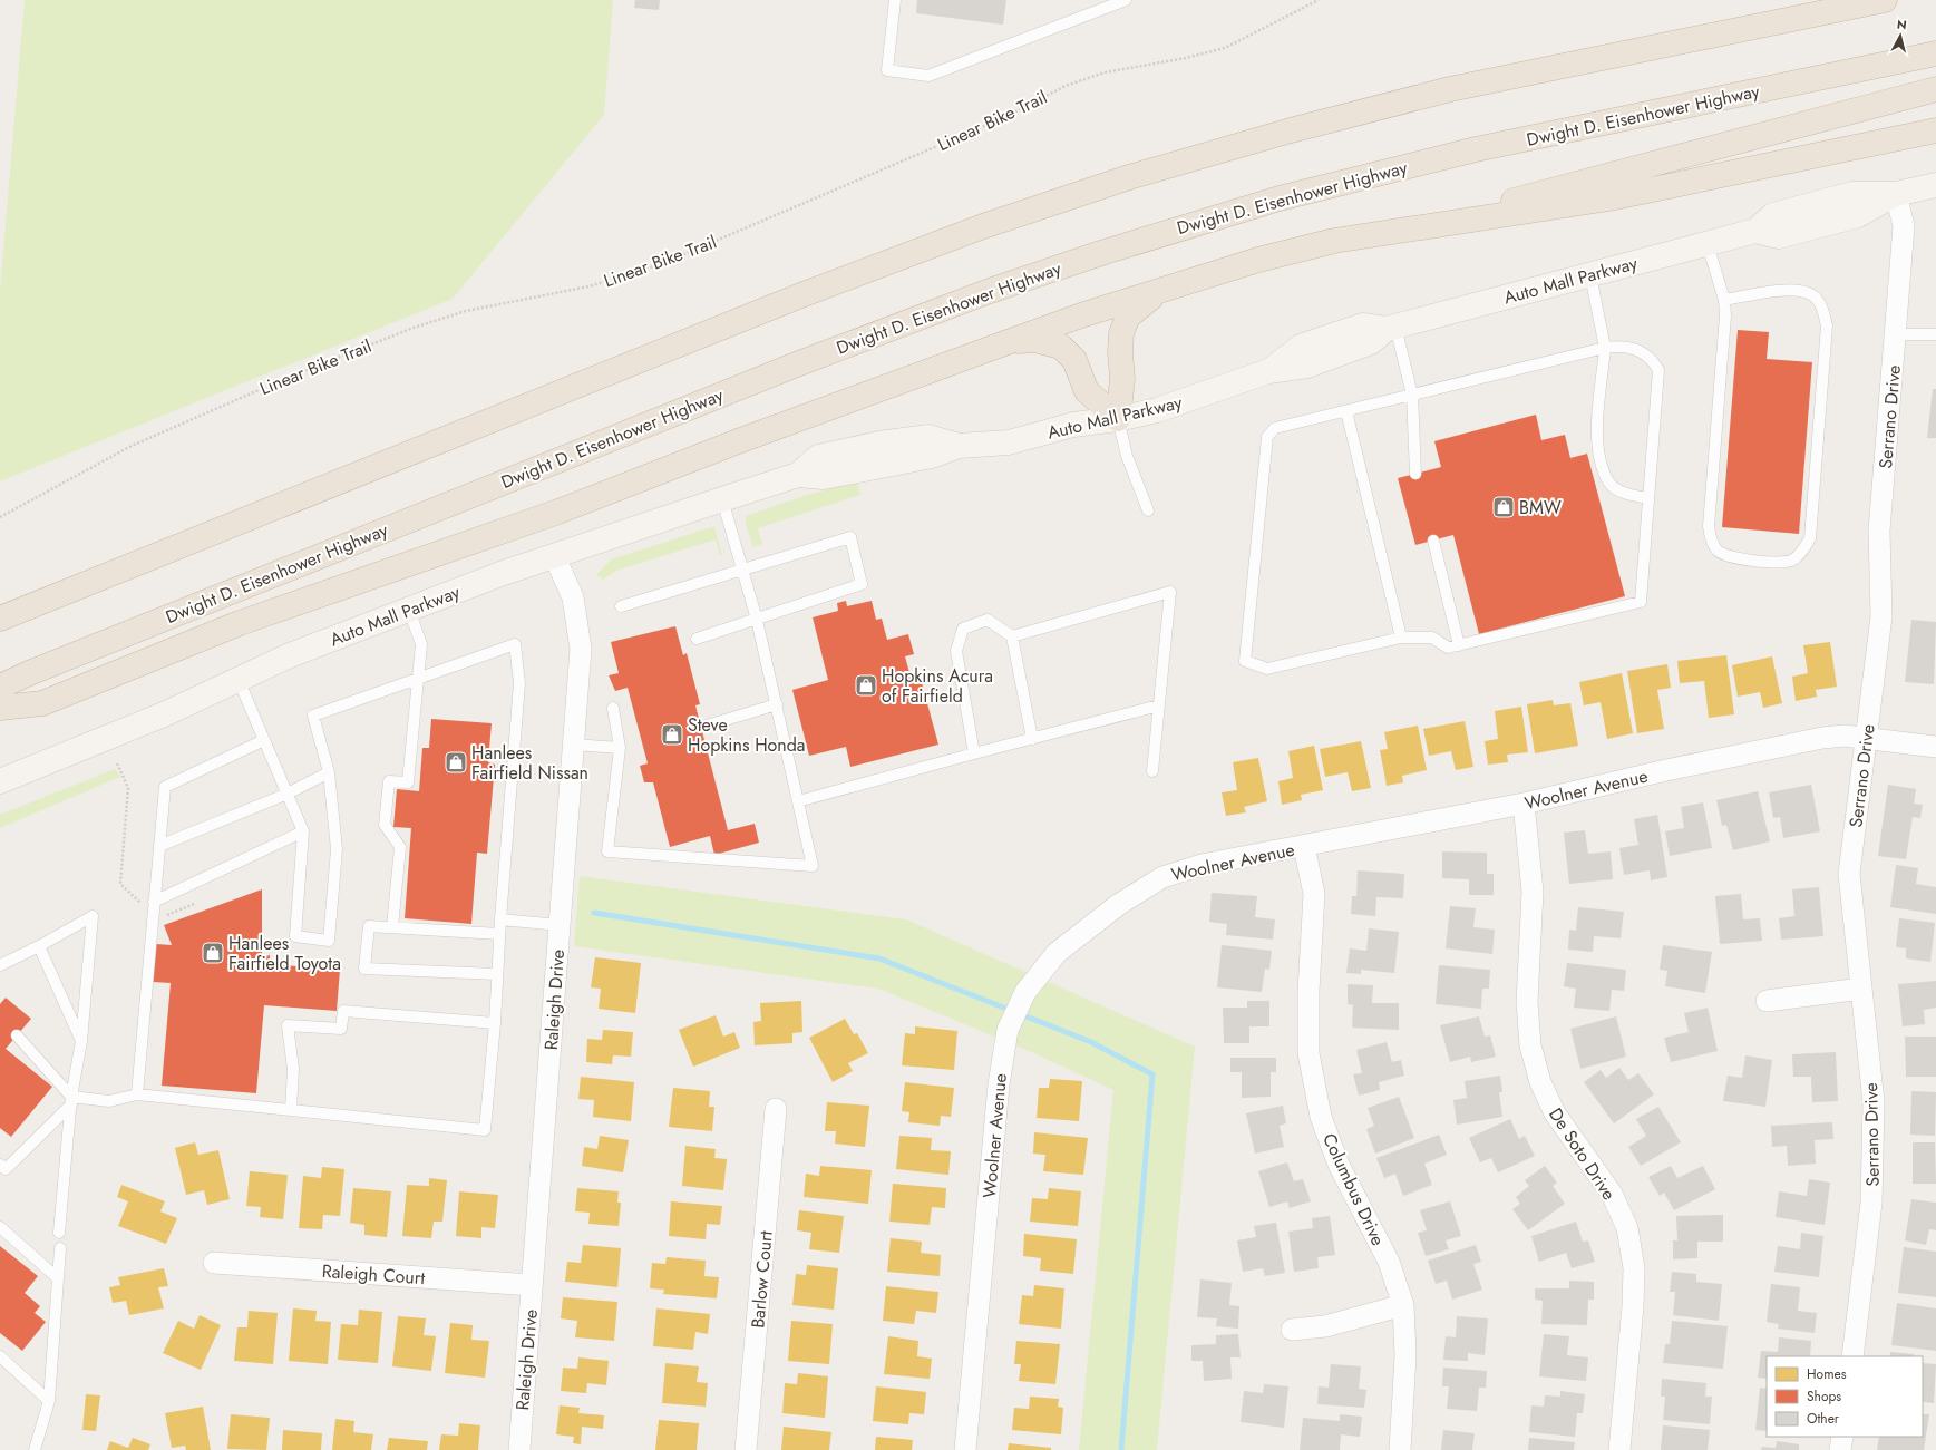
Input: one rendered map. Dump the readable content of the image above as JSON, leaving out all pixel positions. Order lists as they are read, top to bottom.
{
  "streets": {
    "highway": ["Dwight D. Eisenhower Highway"],
    "street": [
      "Auto Mall Parkway",
      "Serrano Drive",
      "Woolner Avenue",
      "Raleigh Drive",
      "De Soto Drive",
      "Columbus Drive",
      "Raleigh Court",
      "Barlow Court"
    ],
    "path": ["Linear Bike Trail"]
  },
  "crossings": [
    ["Auto Mall Parkway", "Serrano Drive"],
    ["Auto Mall Parkway", "Raleigh Drive"],
    ["Serrano Drive", "Woolner Avenue"],
    ["Woolner Avenue", "De Soto Drive"],
    ["Woolner Avenue", "Columbus Drive"],
    ["Raleigh Drive", "Raleigh Court"]
  ],
  "places": {
    "shop": [
      "BMW",
      "Hopkins Acura of Fairfield",
      "Steve Hopkins Honda",
      "Hanlees Fairfield Nissan",
      "Hanlees Fairfield Toyota"
    ]
  },
  "legend": ["Homes", "Shops", "Other"],
  "north": "top"
}
